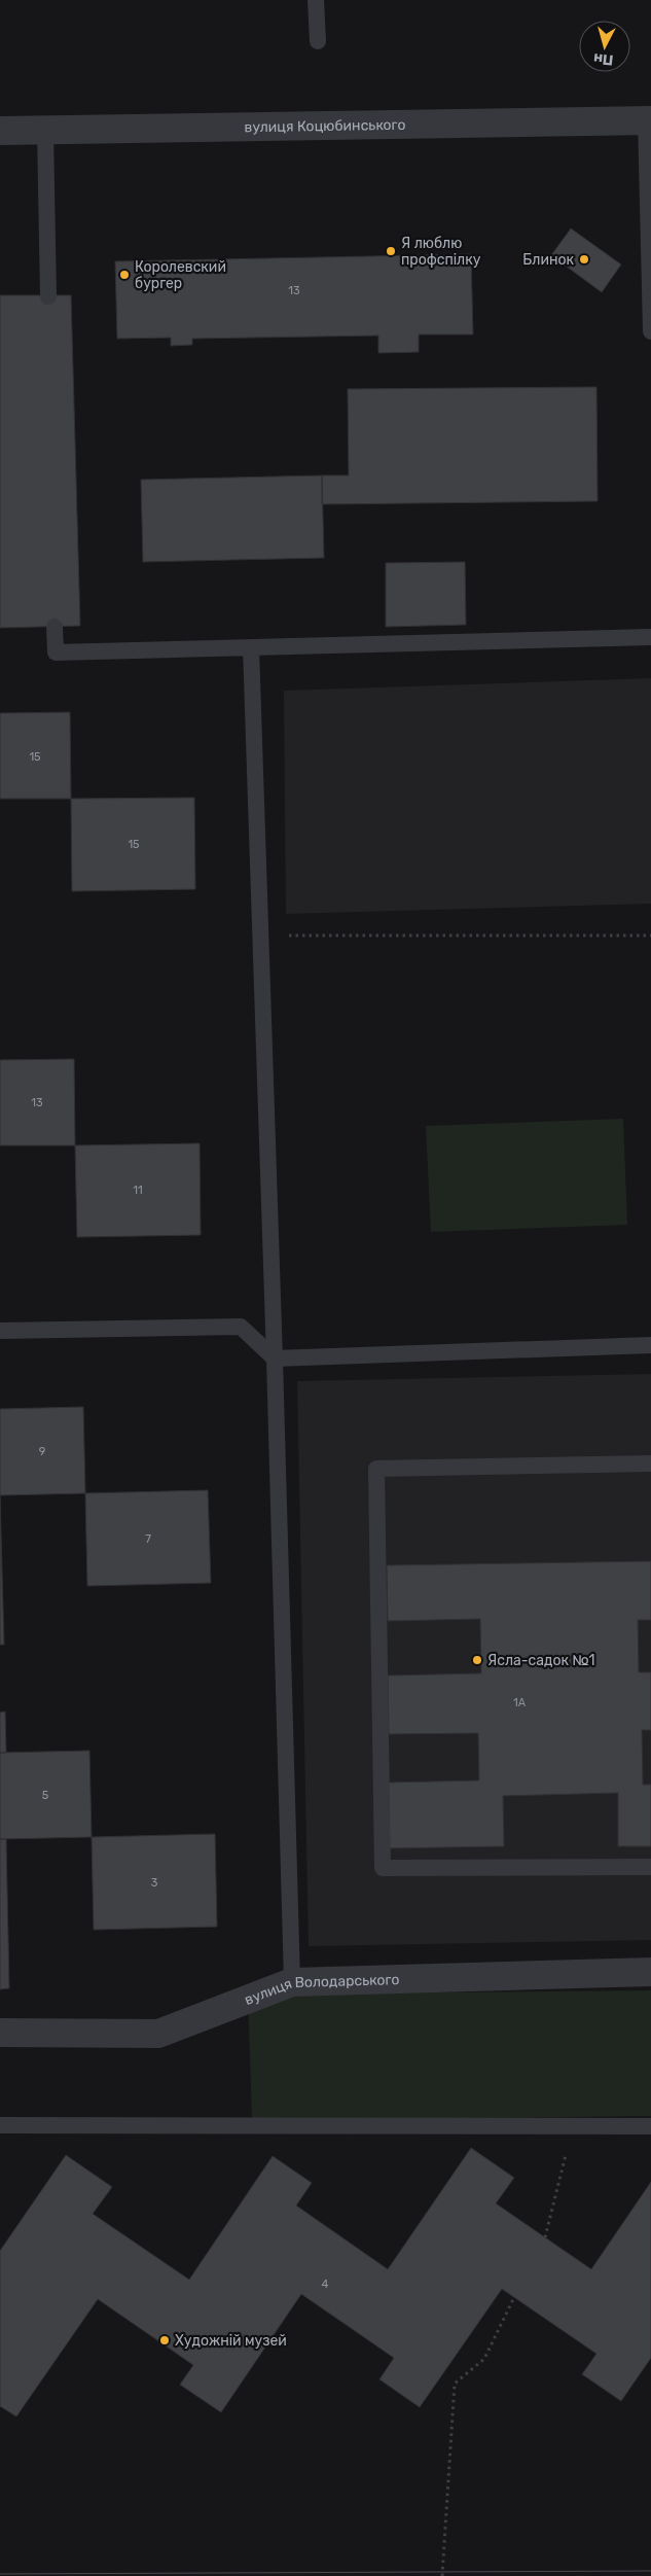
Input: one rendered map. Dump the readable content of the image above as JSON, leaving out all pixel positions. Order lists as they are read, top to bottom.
{
  "streets": {
    "street": ["вулиця Коцюбинського", "вулиця Володарського"]
  },
  "places": [
    "Я люблю профспілку",
    "Блинок",
    "Королевский бургер",
    "Ясла-садок №1",
    "Художній музей"
  ],
  "house_numbers": [
    "13",
    "15",
    "15",
    "13",
    "11",
    "9",
    "7",
    "1А",
    "5",
    "3",
    "4"
  ],
  "north": "bottom"
}
